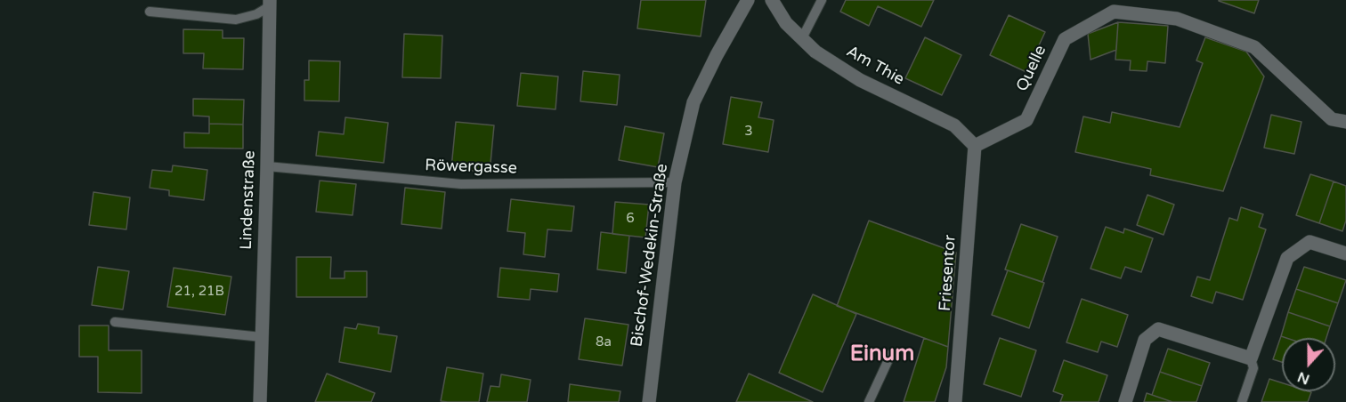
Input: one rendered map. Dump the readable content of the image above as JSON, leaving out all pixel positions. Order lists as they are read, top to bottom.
{
  "streets": {
    "street": [
      "Am Thie",
      "Quelle",
      "Lindenstraße",
      "Bischof-Wedekin-Straße",
      "Friesentor"
    ],
    "lane": ["Röwergasse"]
  },
  "crossings": [
    ["Am Thie", "Quelle"],
    ["Am Thie", "Friesentor"],
    ["Quelle", "Friesentor"],
    ["Röwergasse", "Lindenstraße"],
    ["Röwergasse", "Bischof-Wedekin-Straße"]
  ],
  "districts": ["Einum"],
  "house_numbers": [
    "3",
    "6",
    "21, 21B",
    "8a"
  ],
  "north": "bottom"
}
